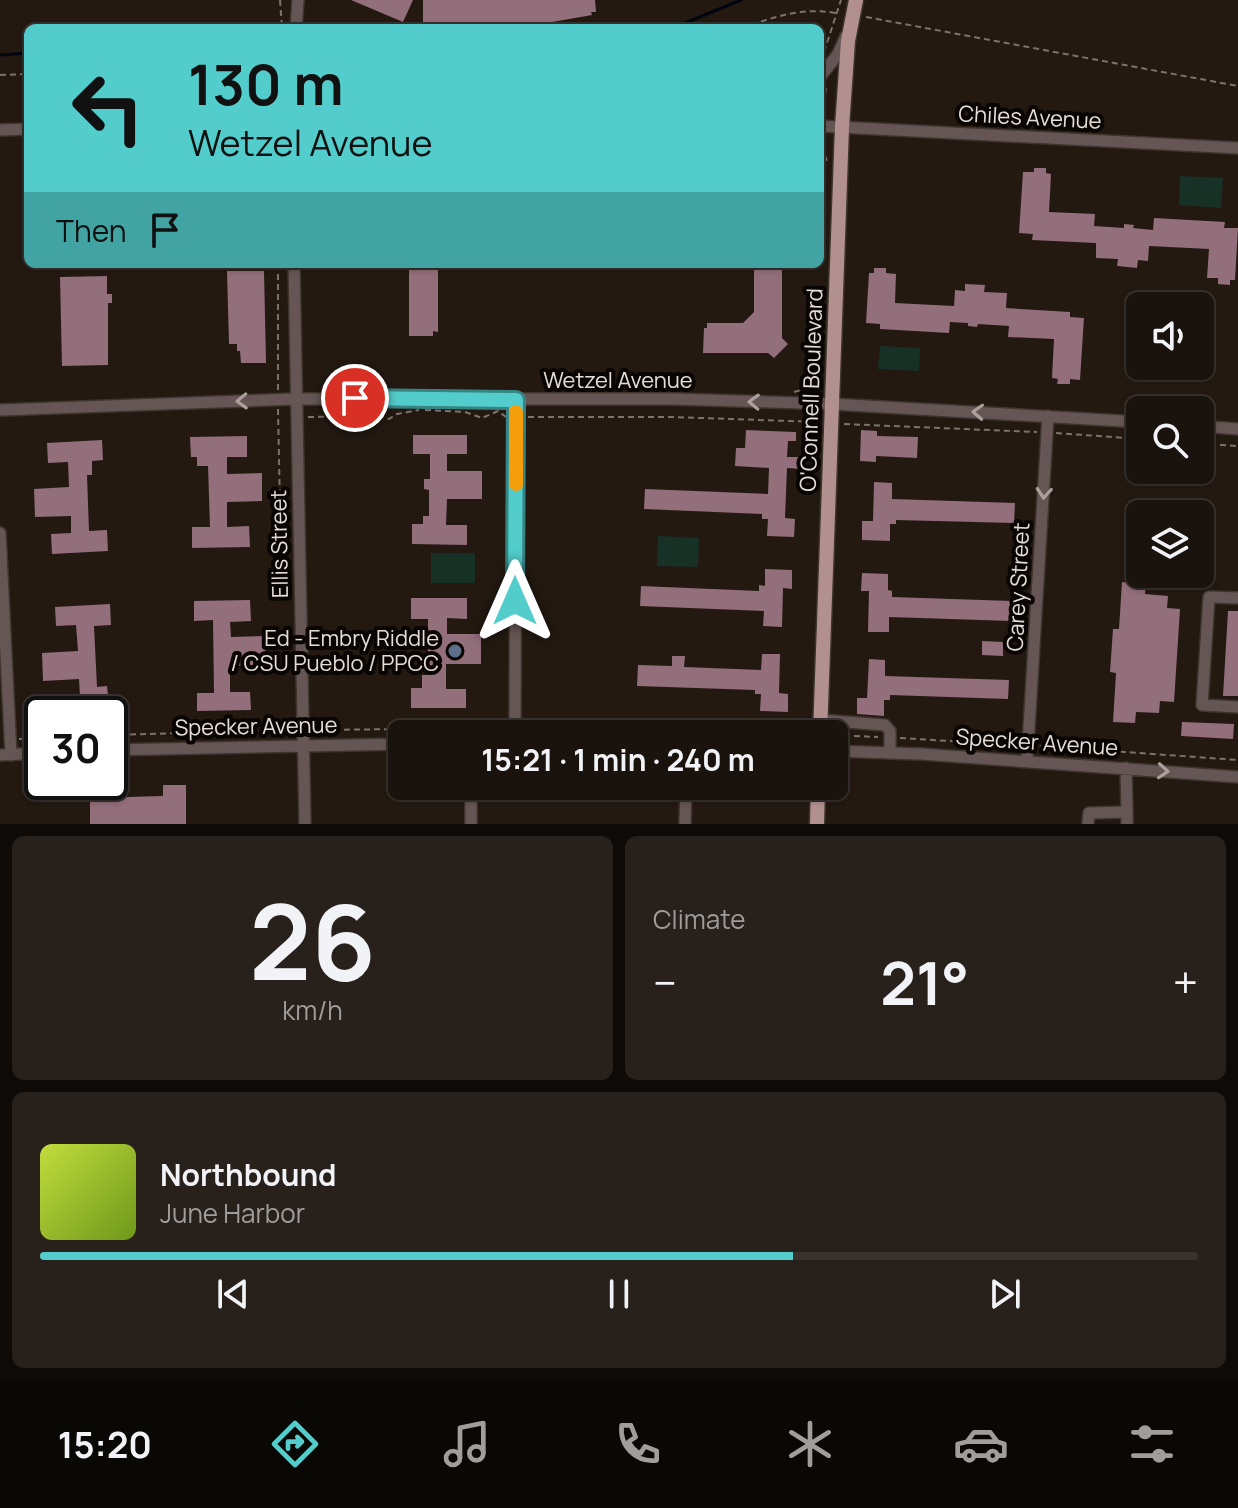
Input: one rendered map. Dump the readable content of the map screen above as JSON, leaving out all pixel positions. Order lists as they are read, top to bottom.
{
  "streets": {
    "main road": ["O'Connell Boulevard"],
    "street": [
      "Chiles Avenue",
      "Wetzel Avenue",
      "Ellis Street",
      "Carey Street",
      "Specker Avenue"
    ]
  },
  "crossings": [
    ["Chiles Avenue", "O'Connell Boulevard"],
    ["Wetzel Avenue", "O'Connell Boulevard"],
    ["Wetzel Avenue", "Ellis Street"],
    ["Wetzel Avenue", "Carey Street"],
    ["Ellis Street", "Specker Avenue"],
    ["Carey Street", "Specker Avenue"]
  ],
  "one_way": ["Wetzel Avenue", "Carey Street"],
  "places": ["Ed - Embry Riddle / CSU Pueblo / PPCC"],
  "page": {
    "turn": ["130 m", "Wetzel Avenue"],
    "then": "Then",
    "limit": "30",
    "trip": "15:21 · 1 min · 240 m",
    "tile": [
      ["26", "km/h"],
      "Climate"
    ],
    "heat": ["−", "21°", "+"],
    "song": ["Northbound", "June Harbor"],
    "tabs": "15:20"
  }
}
